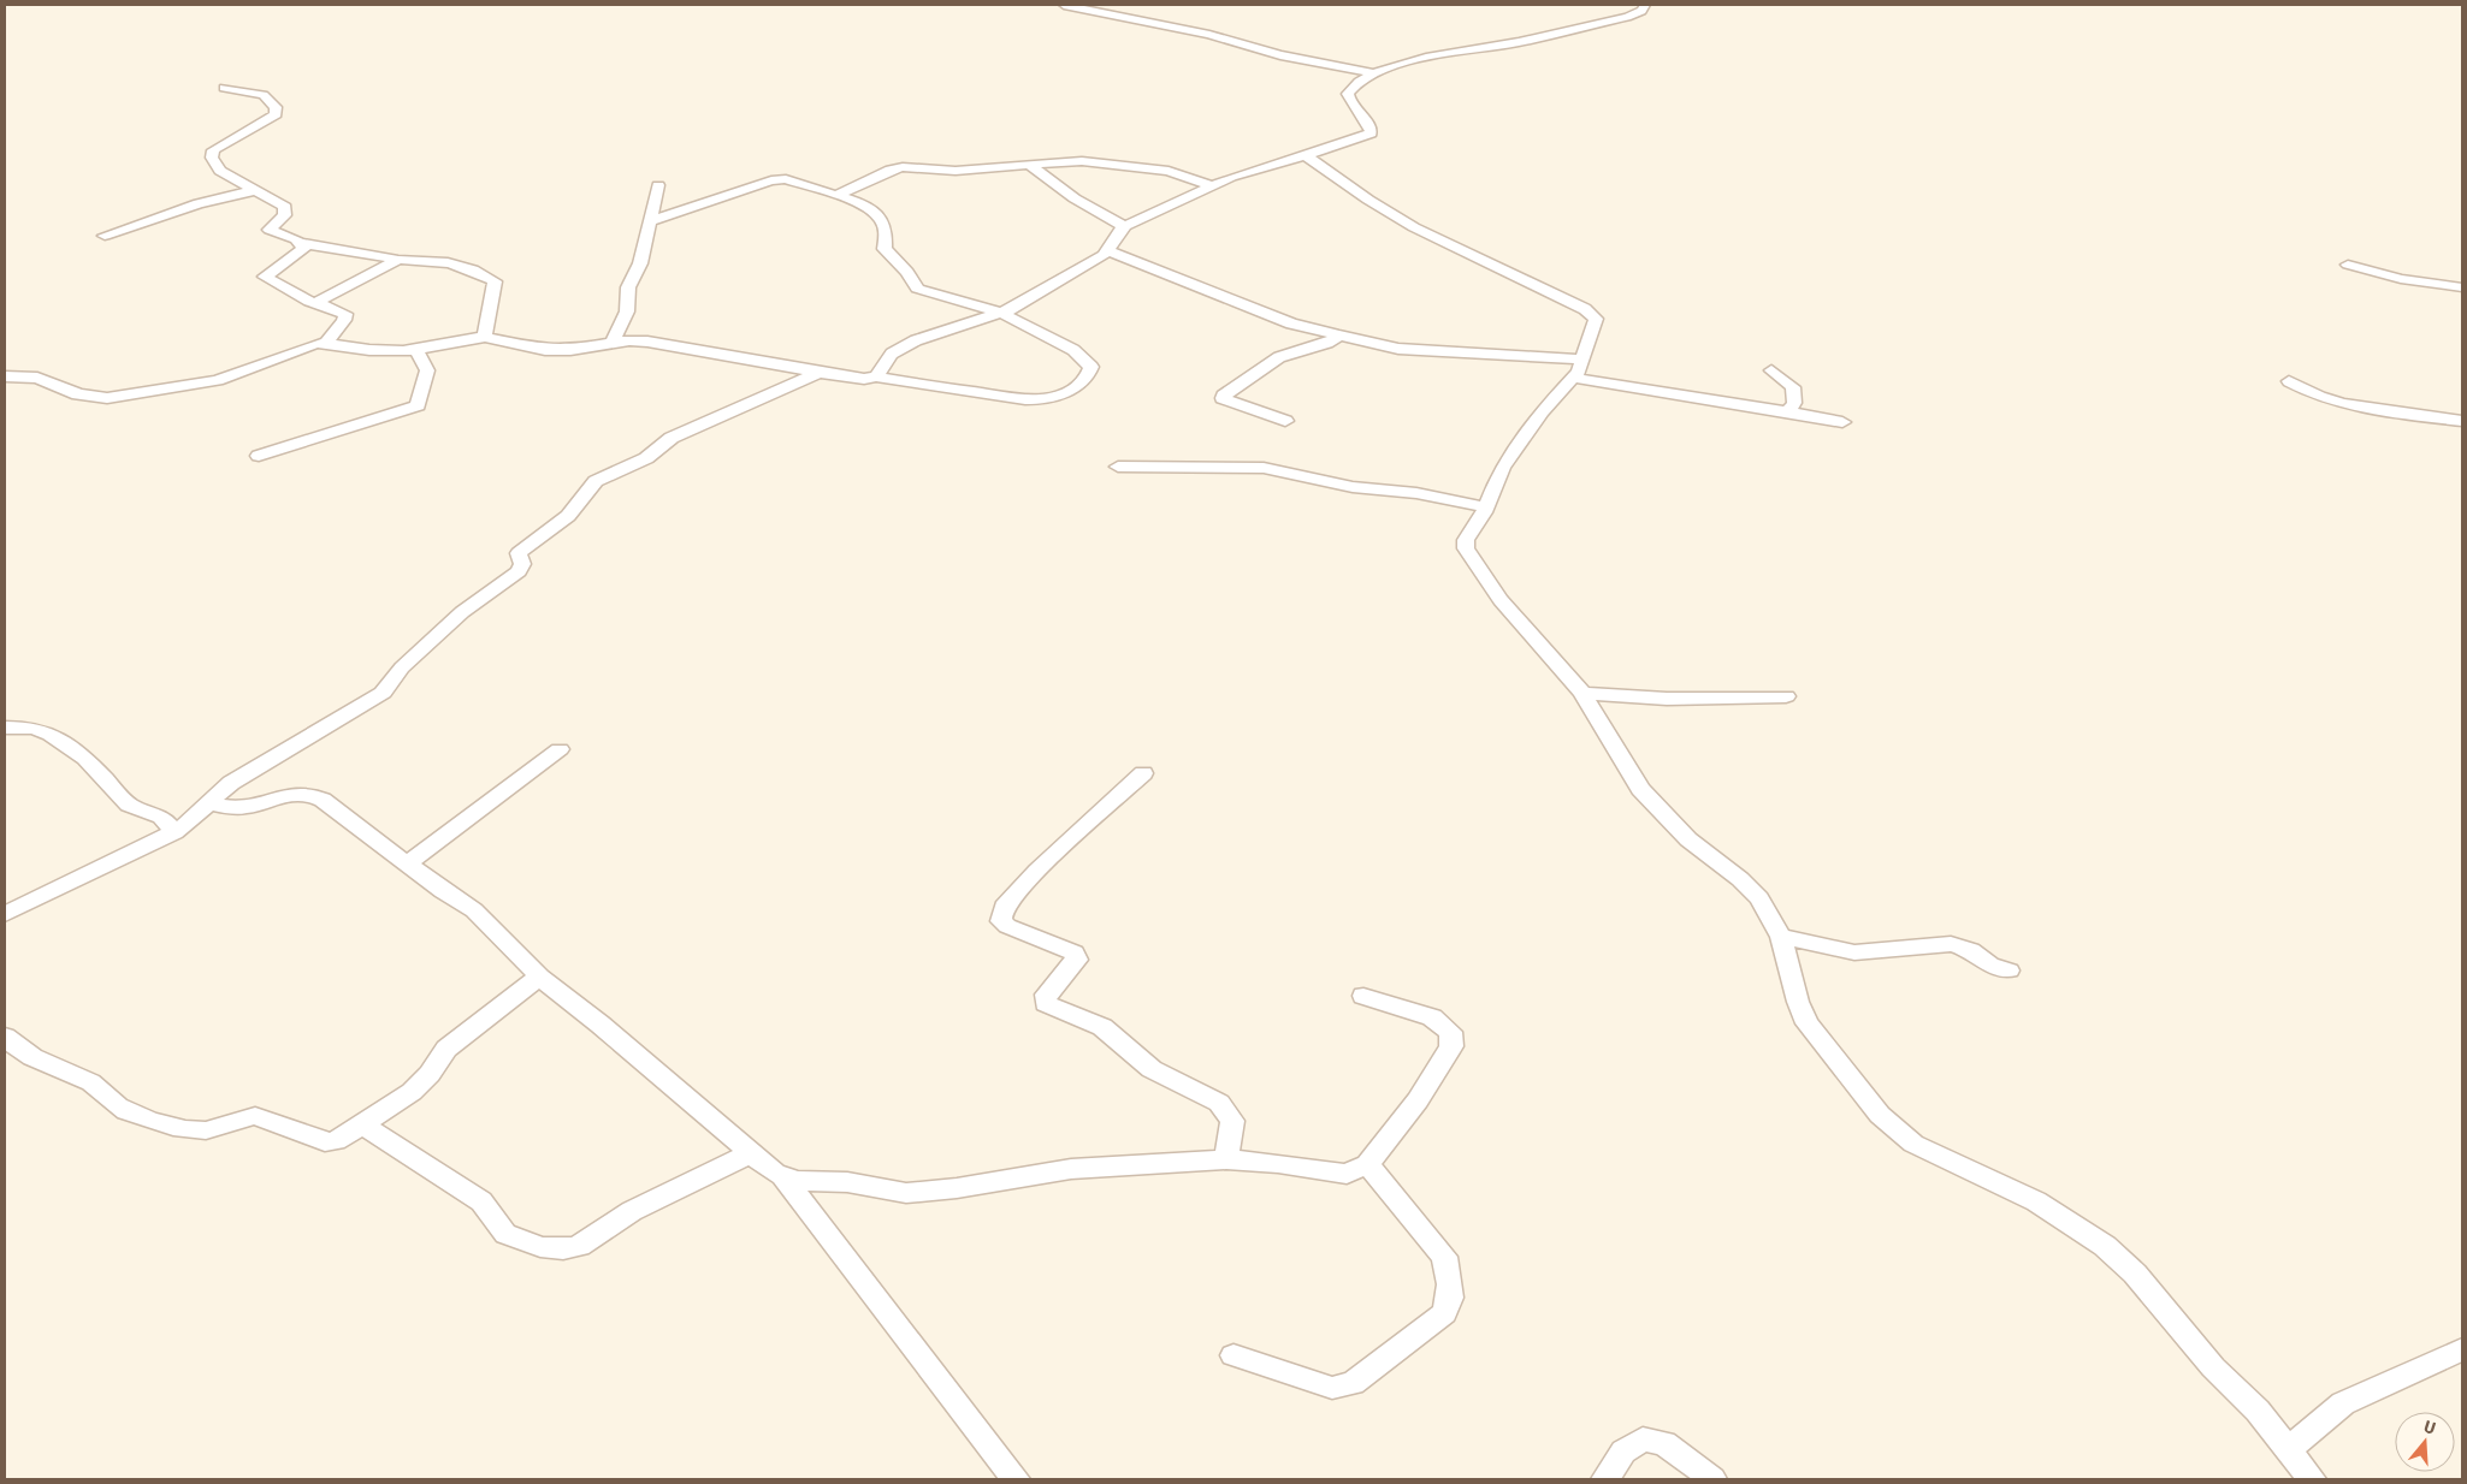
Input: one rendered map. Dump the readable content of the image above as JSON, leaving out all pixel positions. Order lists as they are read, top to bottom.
{
  "north": "top"
}
